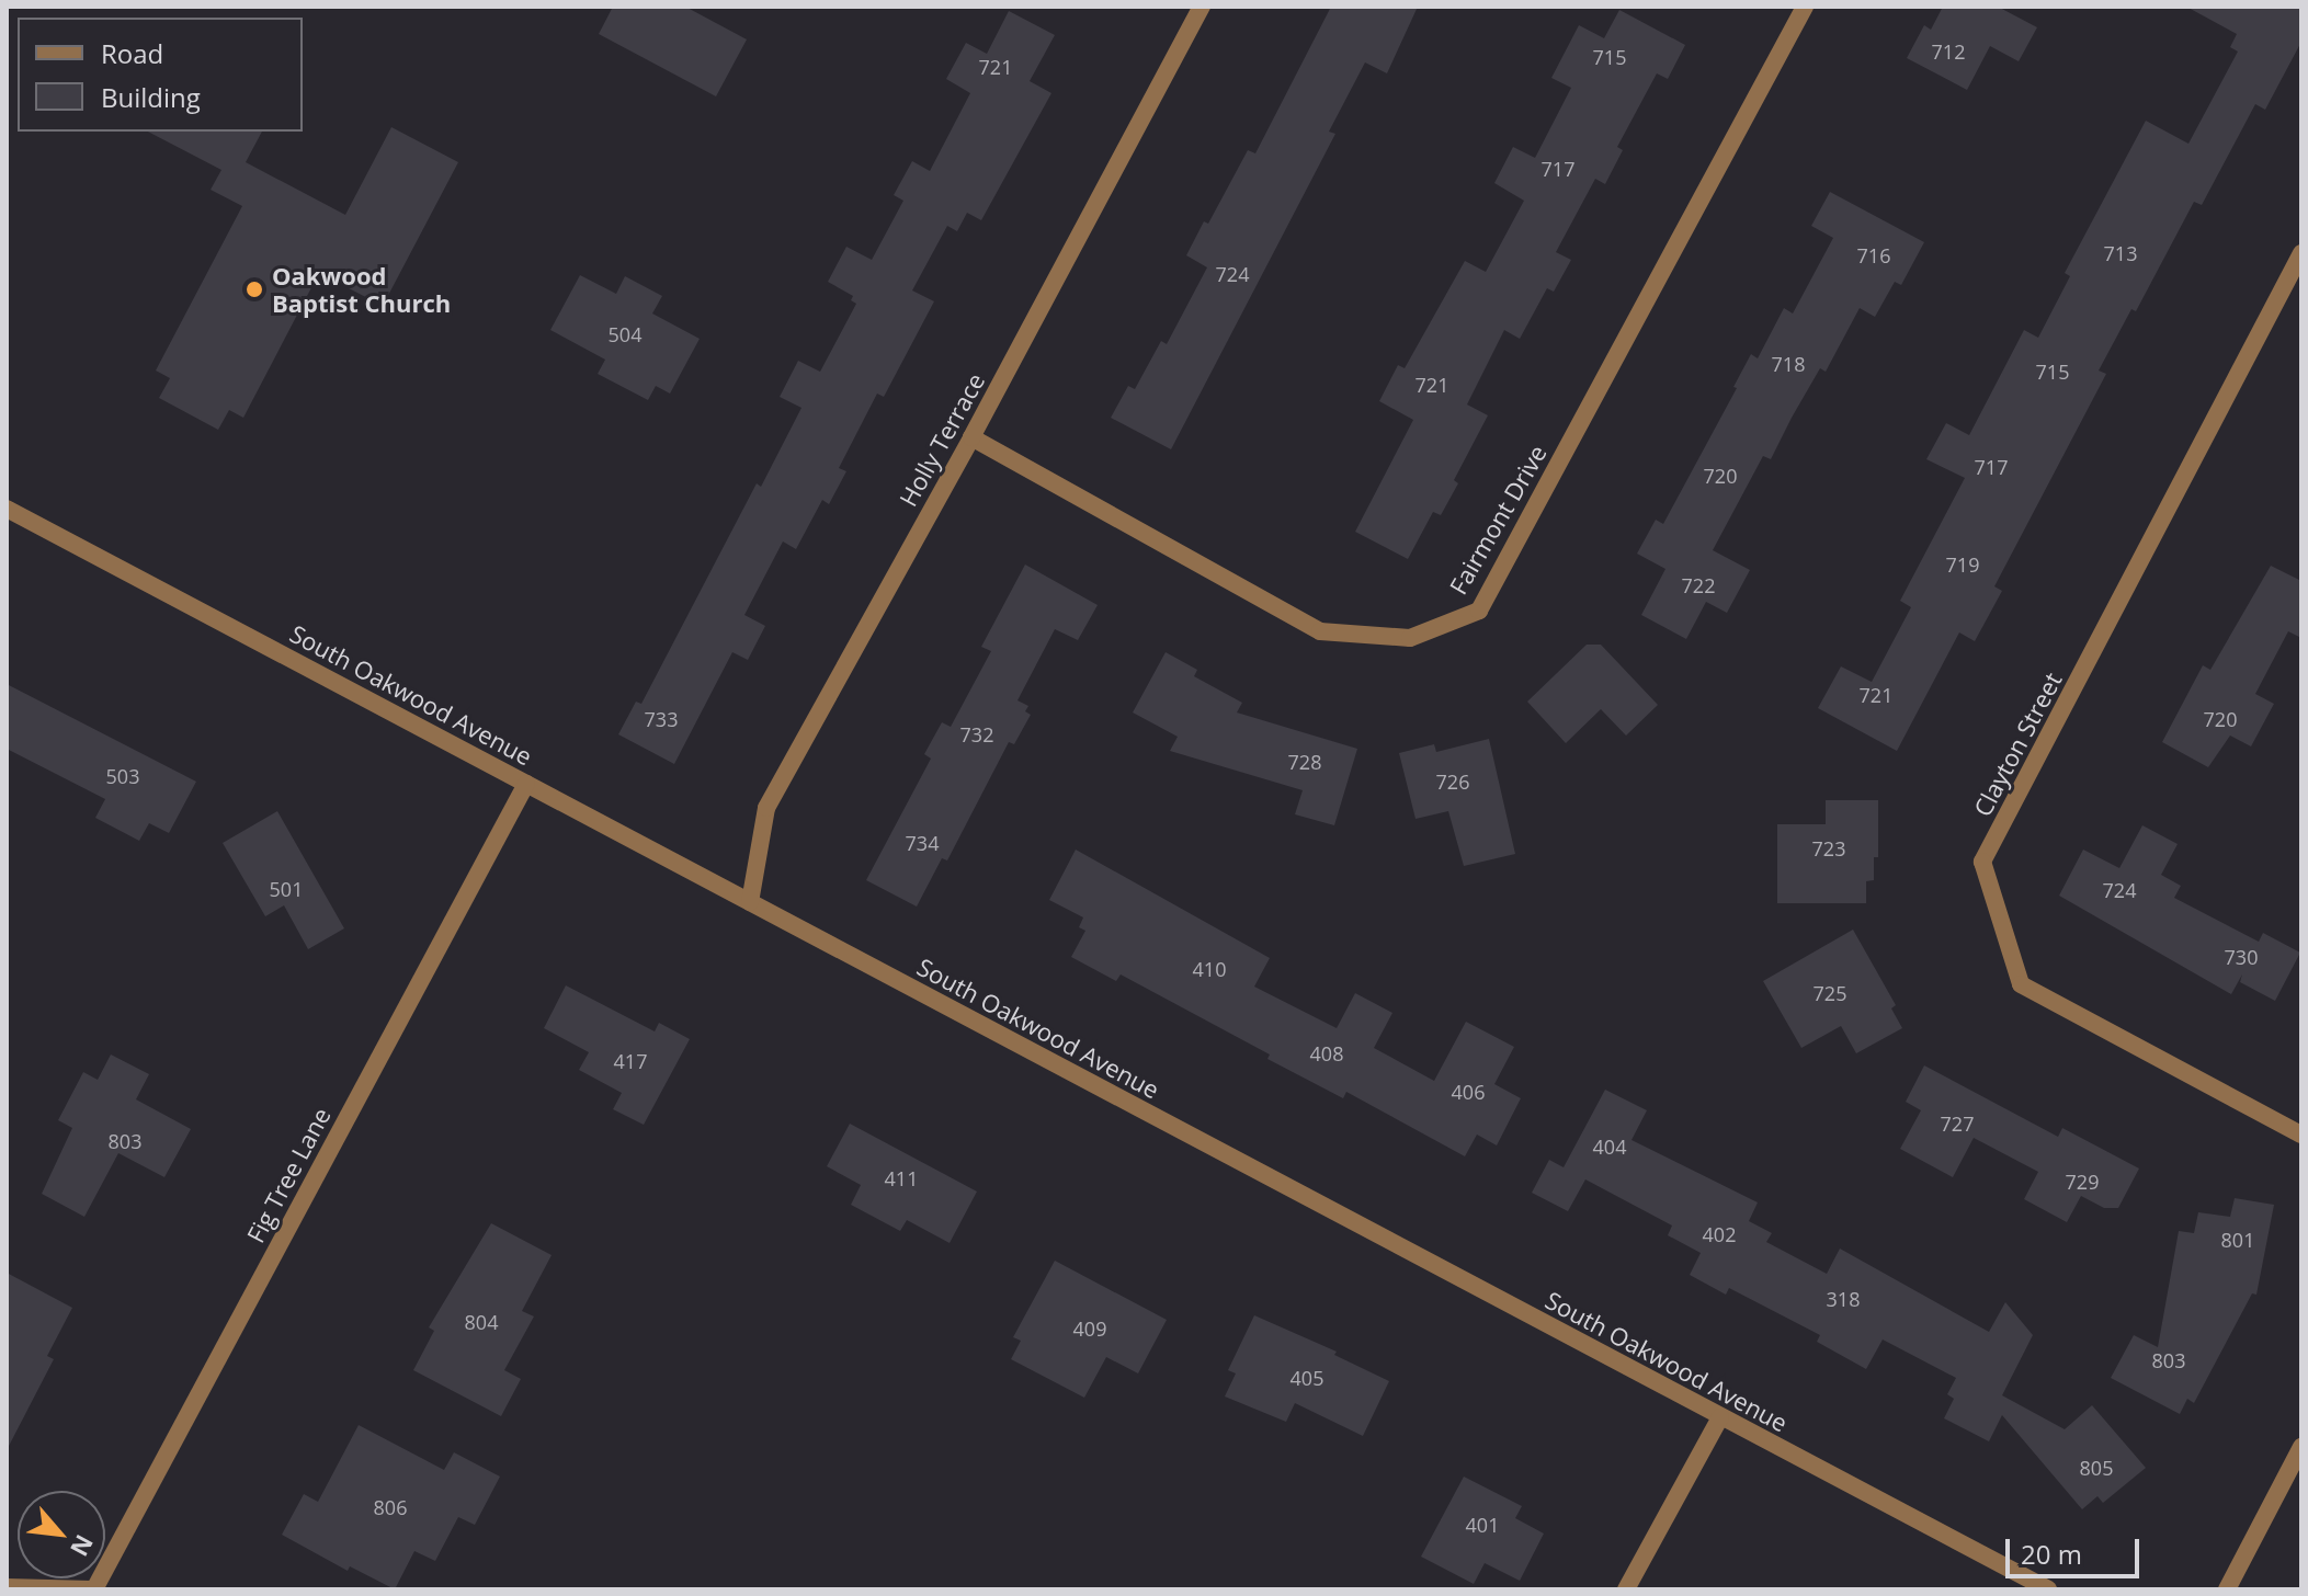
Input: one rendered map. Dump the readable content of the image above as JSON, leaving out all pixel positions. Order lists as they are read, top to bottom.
{
  "streets": {
    "street": [
      "Holly Terrace",
      "Fairmont Drive",
      "South Oakwood Avenue",
      "Clayton Street",
      "Fig Tree Lane"
    ]
  },
  "crossings": [
    ["Holly Terrace", "Fairmont Drive"],
    ["Holly Terrace", "South Oakwood Avenue"],
    ["South Oakwood Avenue", "Fig Tree Lane"]
  ],
  "places": ["Oakwood Baptist Church"],
  "house_numbers": [
    "712",
    "715",
    "721",
    "717",
    "713",
    "716",
    "724",
    "504",
    "718",
    "715",
    "721",
    "717",
    "720",
    "719",
    "722",
    "721",
    "733",
    "720",
    "732",
    "728",
    "503",
    "726",
    "734",
    "723",
    "501",
    "724",
    "730",
    "410",
    "725",
    "408",
    "417",
    "406",
    "727",
    "803",
    "404",
    "411",
    "729",
    "402",
    "801",
    "318",
    "804",
    "409",
    "803",
    "405",
    "805",
    "806",
    "401"
  ],
  "legend": ["Road", "Building"],
  "scale_bar": "20 m",
  "north": "bottom right"
}
